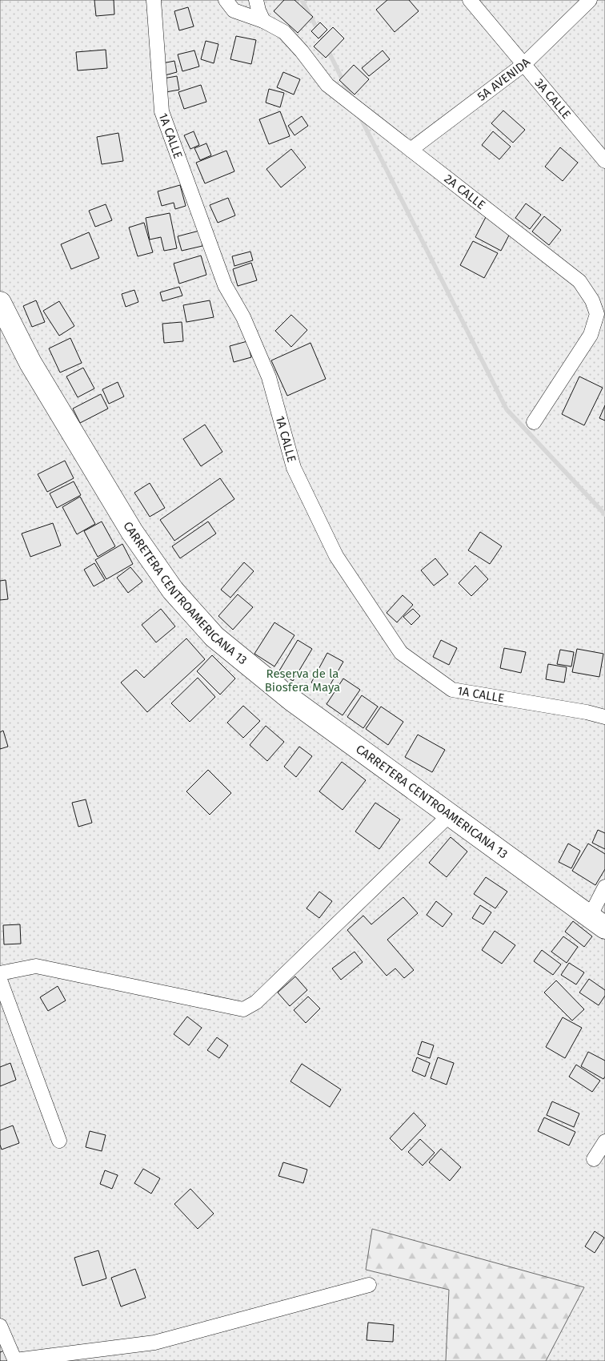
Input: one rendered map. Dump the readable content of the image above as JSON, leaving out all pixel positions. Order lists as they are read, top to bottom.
{
  "streets": {
    "highway": ["CARRETERA CENTROAMERICANA 13"],
    "street": [
      "5A AVENIDA",
      "3A CALLE",
      "1A CALLE",
      "2A CALLE"
    ]
  },
  "crossings": [
    ["5A AVENIDA", "3A CALLE"],
    ["5A AVENIDA", "2A CALLE"]
  ],
  "parks": ["Reserva de la Biosfera Maya"]
}
